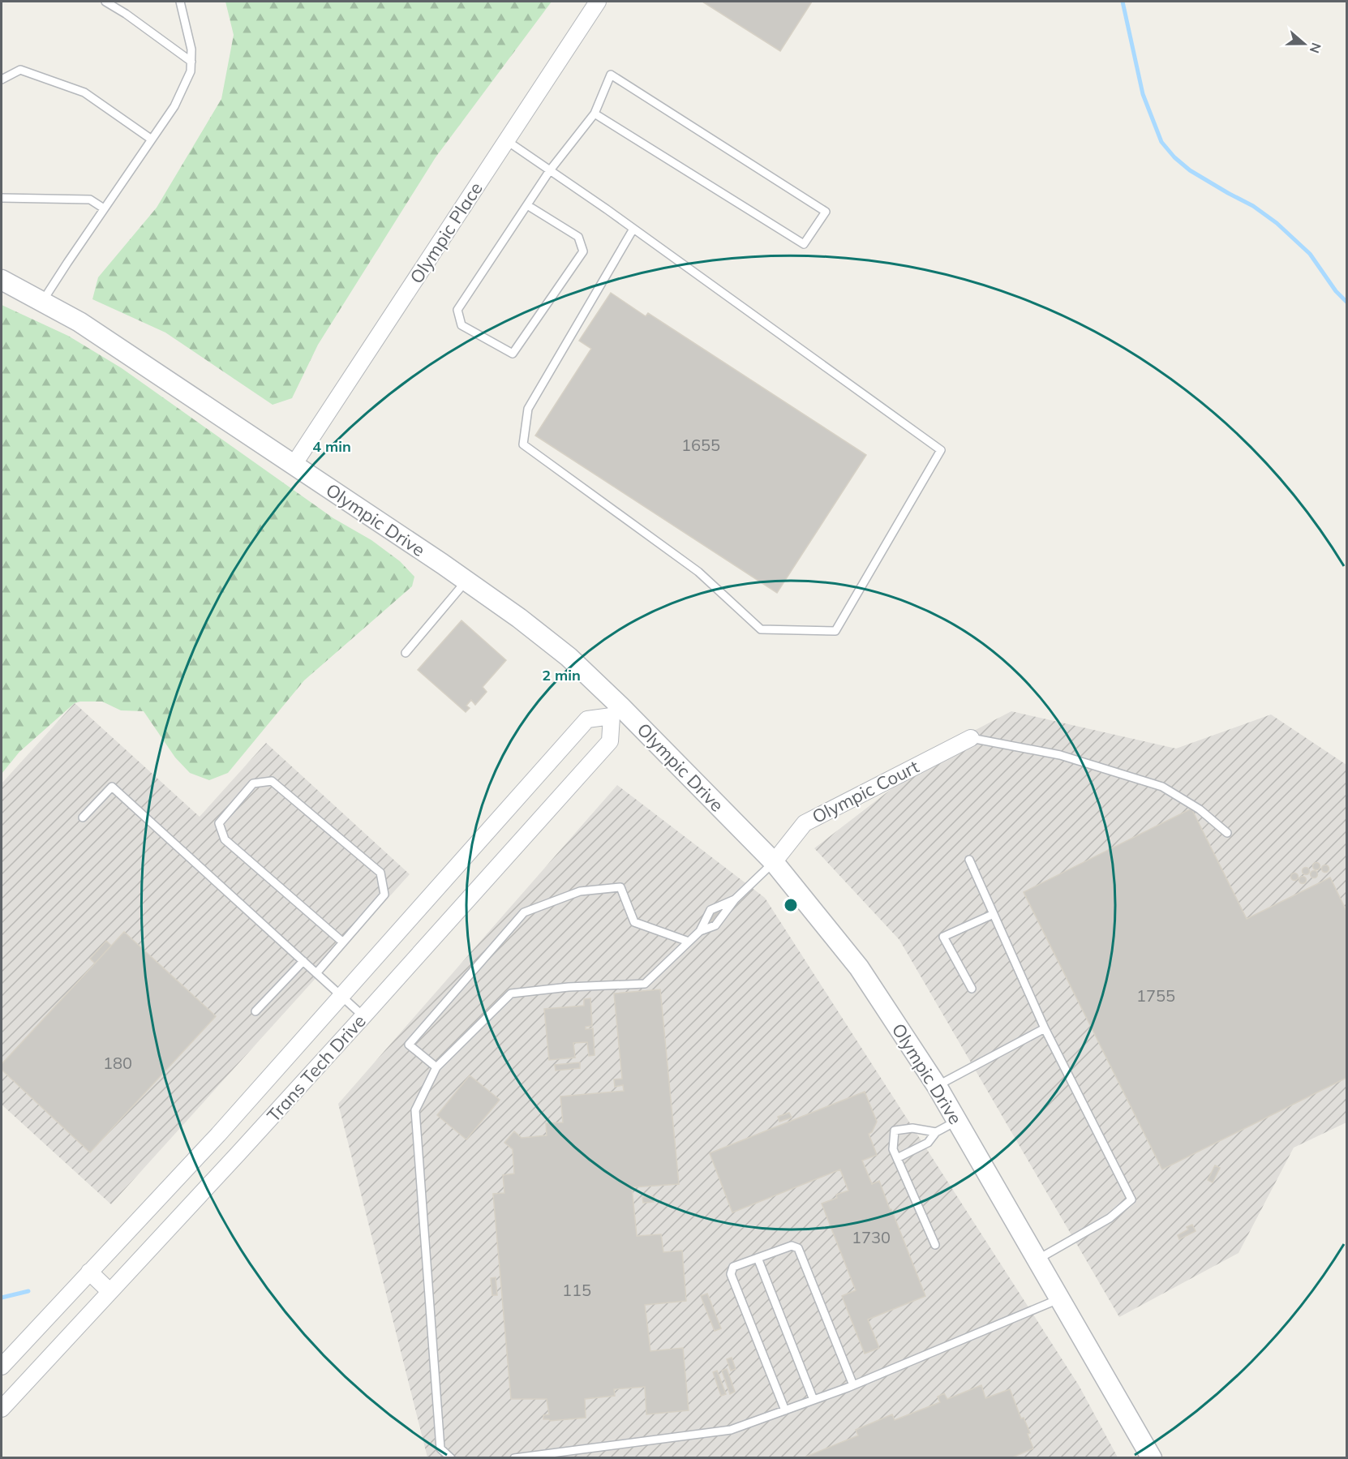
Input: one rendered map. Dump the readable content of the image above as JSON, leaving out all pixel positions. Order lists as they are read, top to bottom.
{
  "streets": {
    "street": [
      "Olympic Place",
      "Olympic Drive",
      "Olympic Court",
      "Trans Tech Drive"
    ]
  },
  "crossings": [
    ["Olympic Place", "Olympic Drive"],
    ["Olympic Drive", "Olympic Court"],
    ["Olympic Drive", "Trans Tech Drive"]
  ],
  "house_numbers": [
    "1655",
    "1755",
    "180",
    "1730",
    "115"
  ],
  "north": "right",
  "rings": ["4 min", "2 min"]
}
